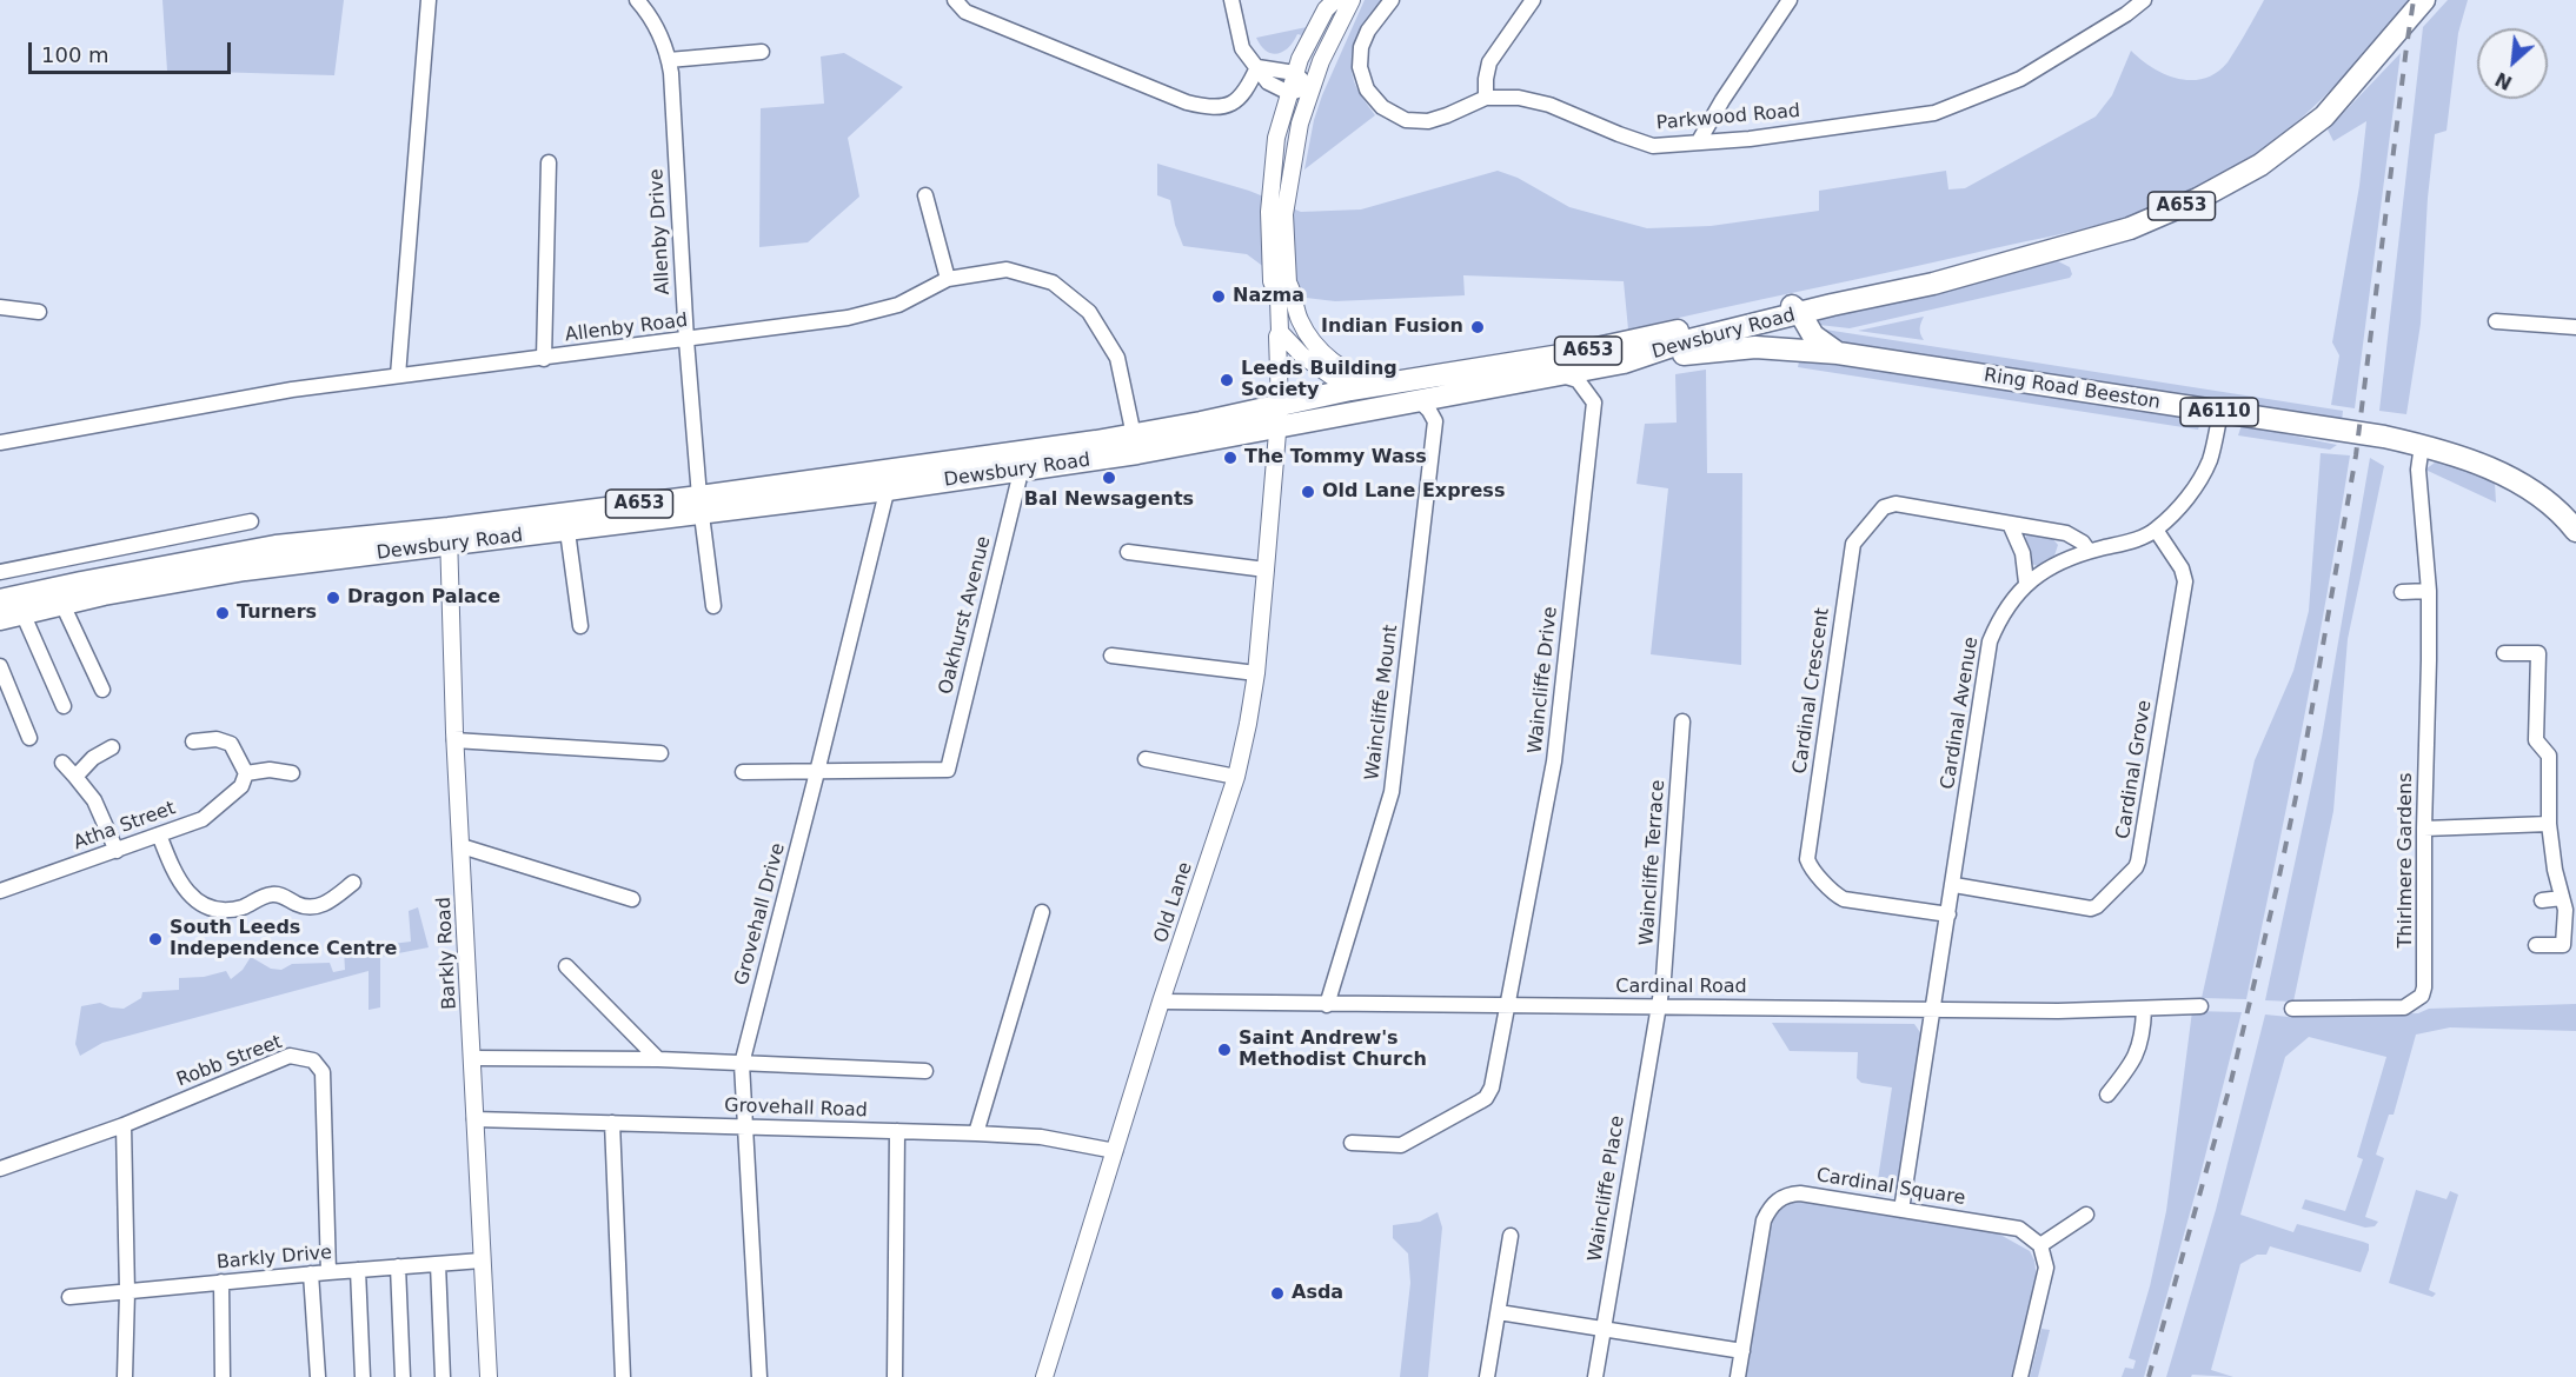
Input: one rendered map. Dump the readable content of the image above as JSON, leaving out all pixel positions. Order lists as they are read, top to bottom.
{
  "streets": {
    "main road": [
      "A653",
      "Dewsbury Road",
      "Ring Road Beeston",
      "A6110"
    ],
    "street": [
      "Parkwood Road",
      "Allenby Drive",
      "Allenby Road",
      "Oakhurst Avenue",
      "Waincliffe Drive",
      "Cardinal Crescent",
      "Waincliffe Mount",
      "Cardinal Avenue",
      "Cardinal Grove",
      "Atha Street",
      "Thirlmere Gardens",
      "Waincliffe Terrace",
      "Old Lane",
      "Grovehall Drive",
      "Barkly Road",
      "Cardinal Road",
      "Robb Street",
      "Grovehall Road",
      "Cardinal Square",
      "Waincliffe Place",
      "Barkly Drive"
    ]
  },
  "crossings": [
    ["Allenby Drive", "Allenby Road"],
    ["Allenby Drive", "Dewsbury Road"],
    ["Allenby Road", "Dewsbury Road"],
    ["Dewsbury Road", "Ring Road Beeston"],
    ["Dewsbury Road", "Oakhurst Avenue"],
    ["Dewsbury Road", "Waincliffe Drive"],
    ["Dewsbury Road", "Waincliffe Mount"],
    ["Dewsbury Road", "Old Lane"],
    ["Dewsbury Road", "Grovehall Drive"],
    ["Dewsbury Road", "Barkly Road"],
    ["Ring Road Beeston", "Cardinal Avenue"],
    ["Ring Road Beeston", "Thirlmere Gardens"],
    ["Oakhurst Avenue", "Grovehall Drive"],
    ["Waincliffe Drive", "Cardinal Road"],
    ["Cardinal Crescent", "Cardinal Avenue"],
    ["Waincliffe Mount", "Cardinal Road"],
    ["Cardinal Avenue", "Cardinal Grove"],
    ["Cardinal Avenue", "Cardinal Road"],
    ["Cardinal Avenue", "Cardinal Square"],
    ["Waincliffe Terrace", "Cardinal Road"],
    ["Waincliffe Terrace", "Waincliffe Place"],
    ["Old Lane", "Cardinal Road"],
    ["Old Lane", "Grovehall Road"],
    ["Grovehall Drive", "Grovehall Road"],
    ["Barkly Road", "Grovehall Road"],
    ["Barkly Road", "Barkly Drive"],
    ["Cardinal Road", "Waincliffe Place"],
    ["Robb Street", "Barkly Drive"]
  ],
  "places": [
    "Nazma",
    "Indian Fusion",
    "Leeds Building Society",
    "The Tommy Wass",
    "Bal Newsagents",
    "Old Lane Express",
    "Dragon Palace",
    "Turners",
    "South Leeds Independence Centre",
    "Saint Andrew's Methodist Church",
    "Asda"
  ],
  "scale_bar": "100 m",
  "north": "bottom left"
}
